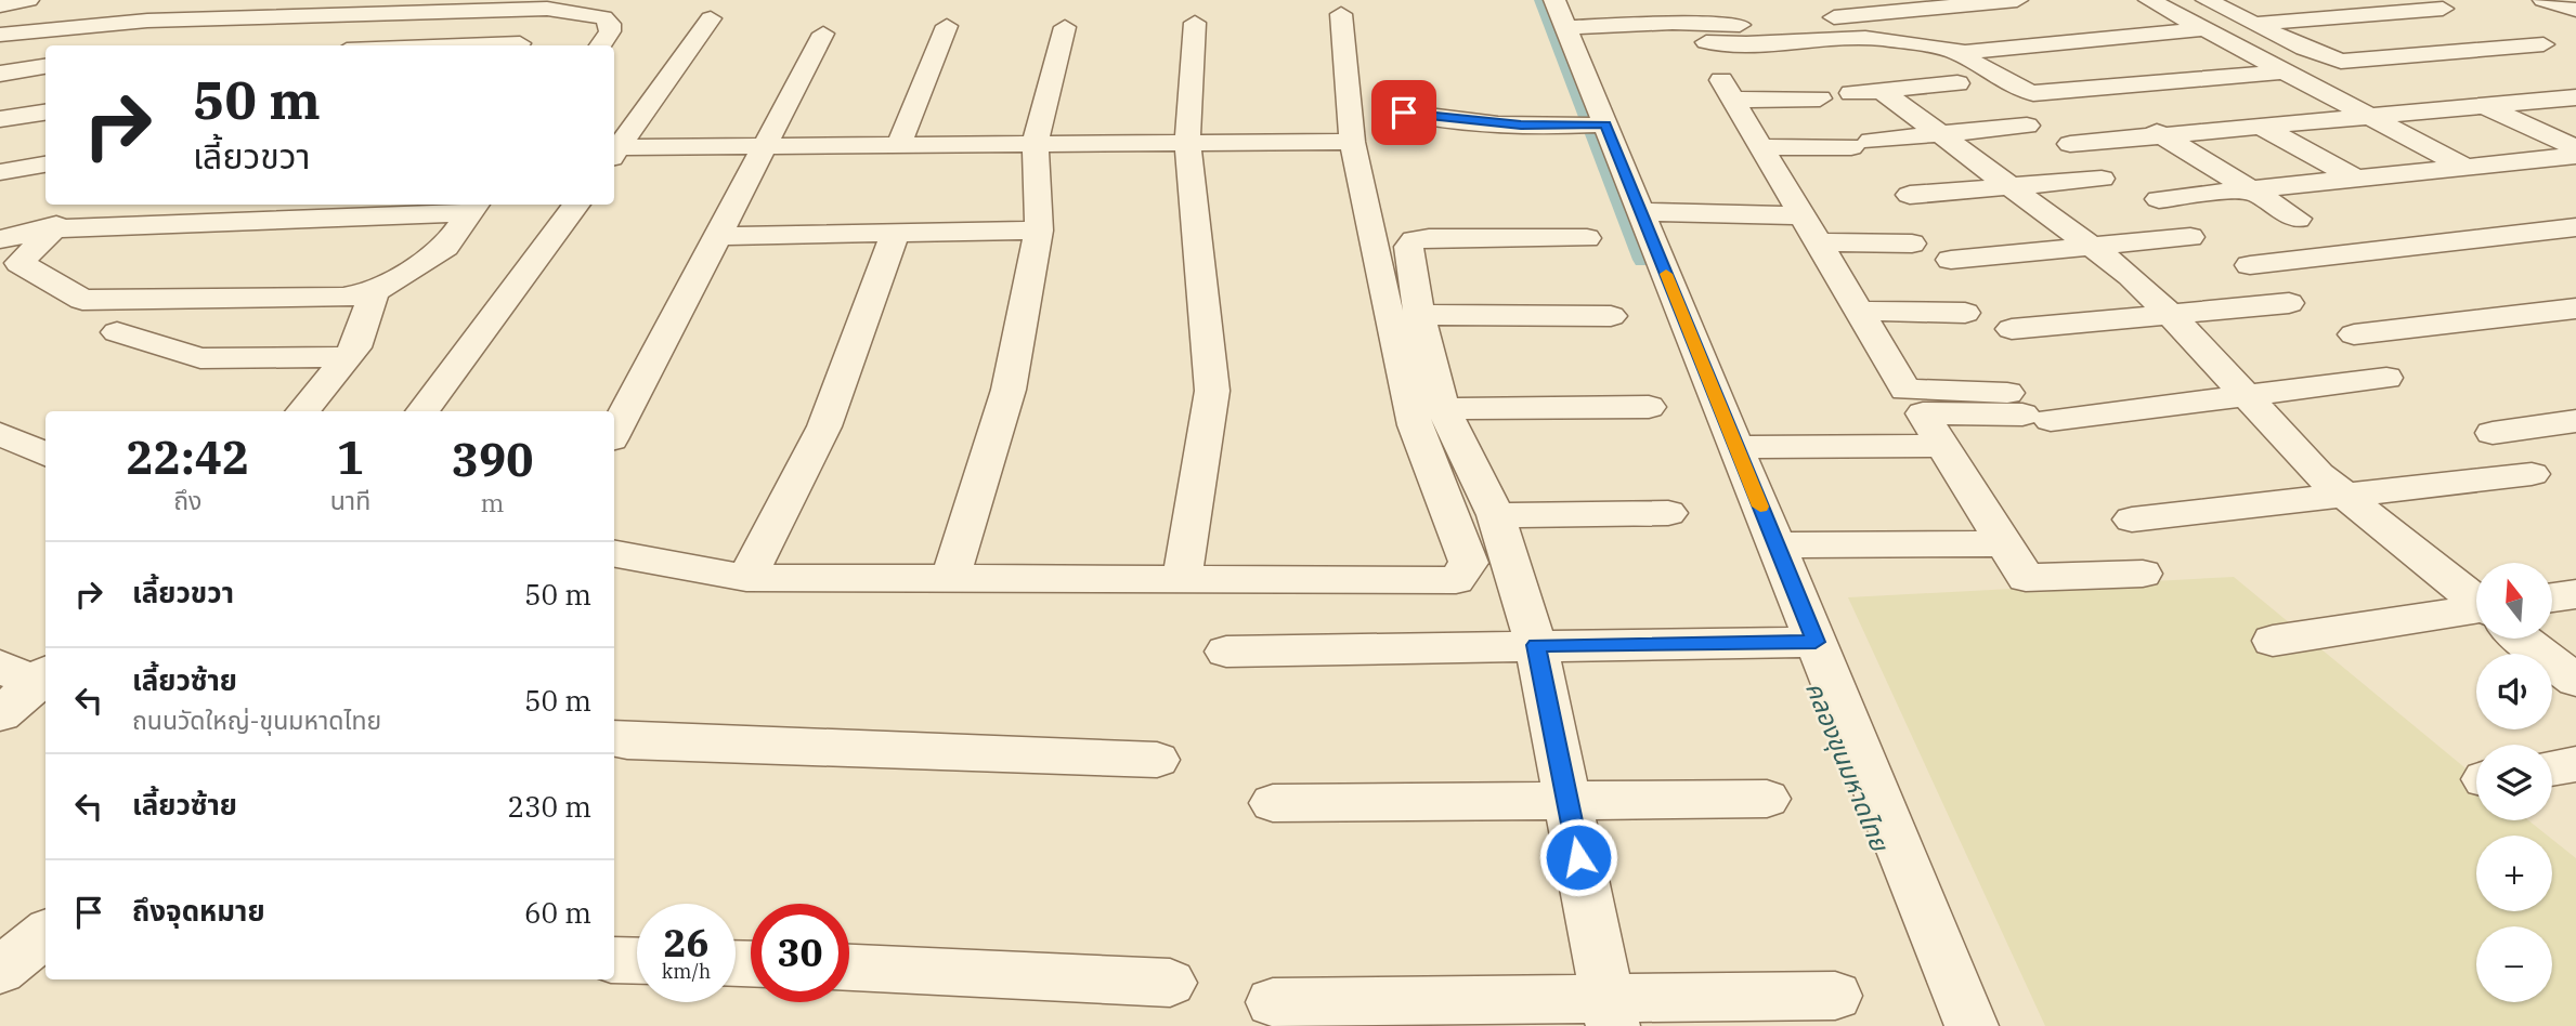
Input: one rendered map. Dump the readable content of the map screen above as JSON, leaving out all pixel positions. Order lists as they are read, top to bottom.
{
  "water": ["คลองขุนมหาดไทย"],
  "north": "top",
  "page": {
    "turn": ["50 m", "เลี้ยวขวา"],
    "eta": [
      "22:42",
      "ถึง",
      "1",
      "นาที",
      "390",
      "m"
    ],
    "list": [
      {
        "name": "เลี้ยวขวา",
        "value": "50 m"
      },
      {
        "name": "เลี้ยวซ้าย",
        "note": "ถนนวัดใหญ่-ขุนมหาดไทย",
        "value": "50 m"
      },
      {
        "name": "เลี้ยวซ้าย",
        "value": "230 m"
      },
      {
        "name": "ถึงจุดหมาย",
        "value": "60 m"
      }
    ],
    "map_buttons": ["+", "−"],
    "speed": "26 km/h",
    "limit": "30"
  }
}
